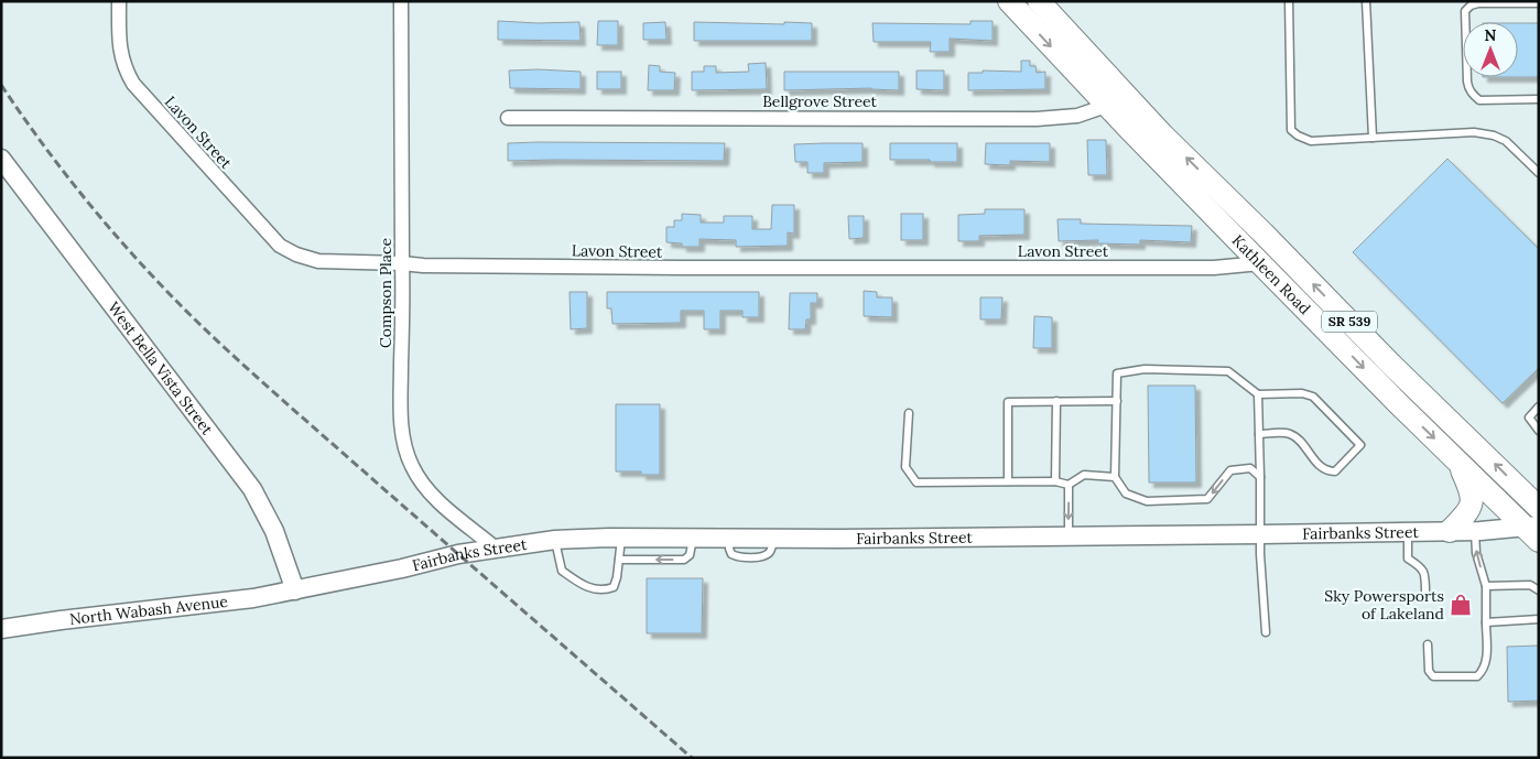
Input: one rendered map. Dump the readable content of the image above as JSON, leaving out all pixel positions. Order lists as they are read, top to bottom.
{
  "streets": {
    "main road": ["Kathleen Road", "SR 539"],
    "street": [
      "Bellgrove Street",
      "Lavon Street",
      "Compson Place",
      "West Bella Vista Street",
      "Fairbanks Street",
      "North Wabash Avenue"
    ]
  },
  "crossings": [
    ["Bellgrove Street", "Kathleen Road"],
    ["Lavon Street", "Kathleen Road"],
    ["Lavon Street", "Compson Place"],
    ["Kathleen Road", "Fairbanks Street"],
    ["Compson Place", "Fairbanks Street"],
    ["West Bella Vista Street", "Fairbanks Street"],
    ["West Bella Vista Street", "North Wabash Avenue"],
    ["Fairbanks Street", "North Wabash Avenue"]
  ],
  "places": {
    "shop": ["Sky Powersports of Lakeland"]
  },
  "north": "top"
}
